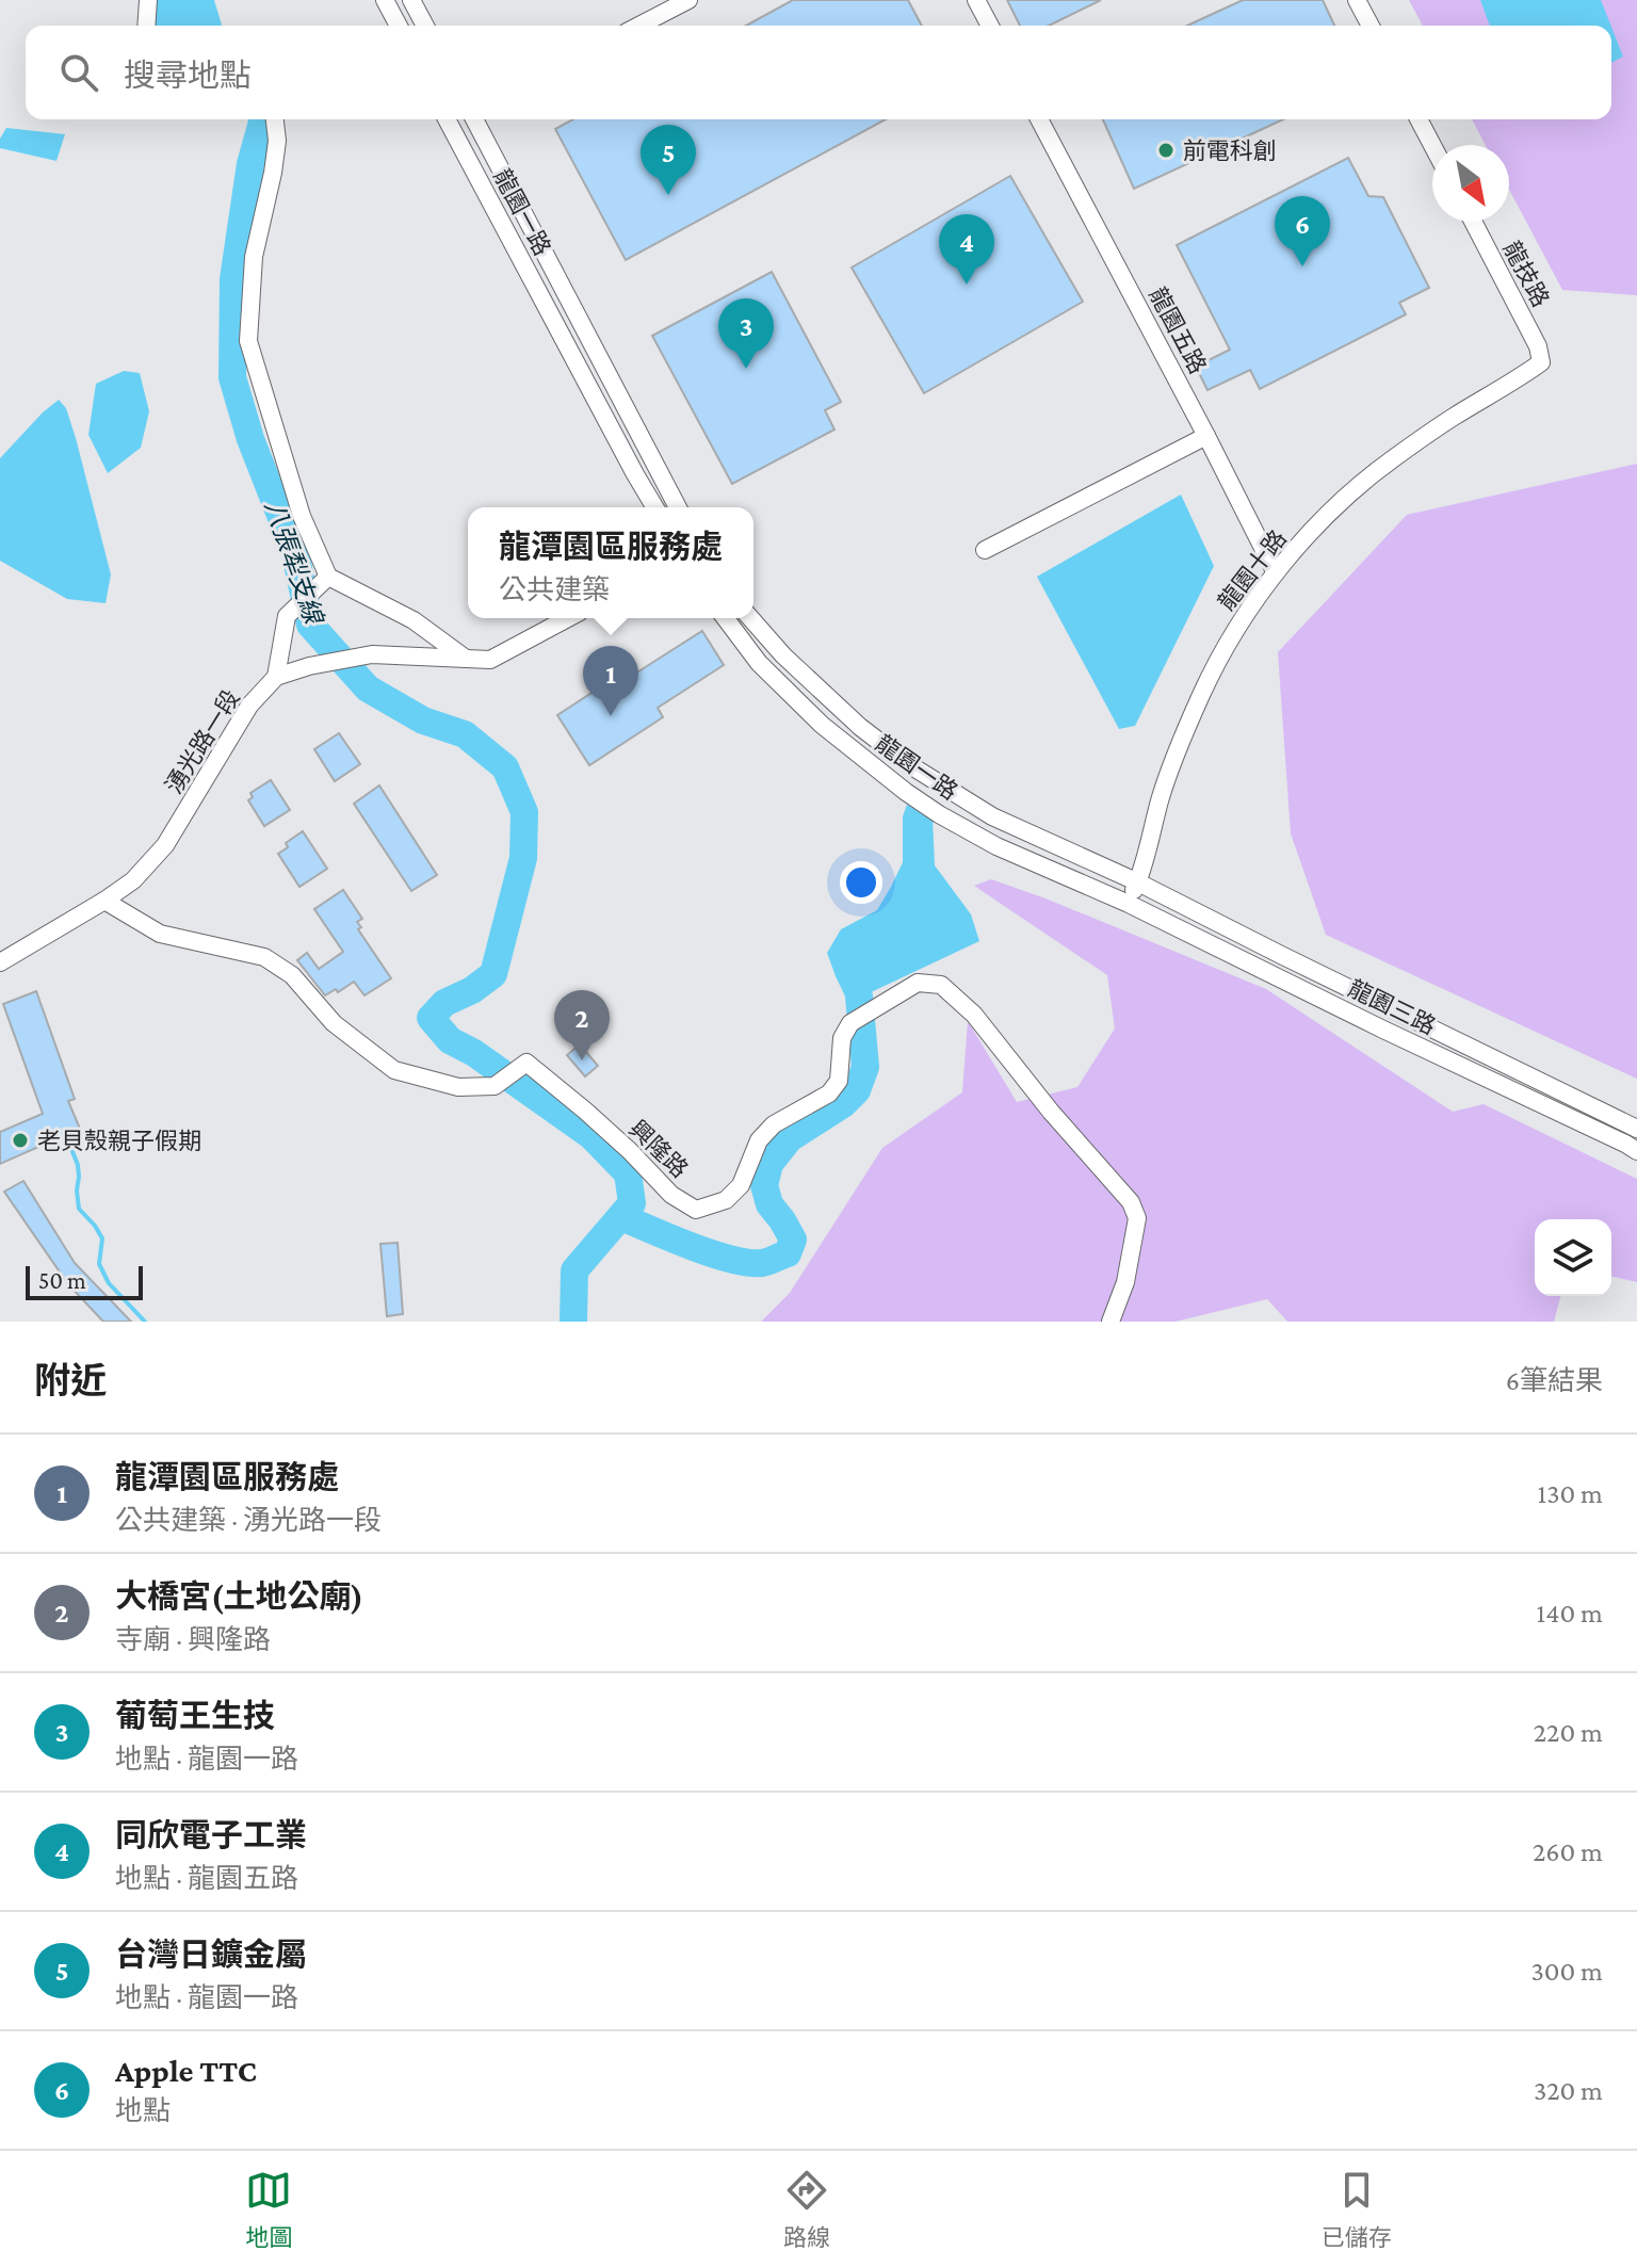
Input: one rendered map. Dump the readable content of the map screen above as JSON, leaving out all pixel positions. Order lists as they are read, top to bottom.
{
  "streets": {
    "street": [
      "龍園一路",
      "龍技路",
      "龍園五路",
      "龍園十路",
      "湧光路一段",
      "龍園三路",
      "興隆路"
    ]
  },
  "crossings": [
    ["龍園一路", "龍園十路"],
    ["龍園一路", "龍園三路"],
    ["龍技路", "龍園十路"],
    ["龍園五路", "龍園十路"],
    ["龍園十路", "龍園三路"],
    ["湧光路一段", "興隆路"]
  ],
  "water": ["八張犁支線"],
  "places": ["前電科創", "老貝殼親子假期"],
  "scale_bar": "50 m",
  "north": "bottom right",
  "page": {
    "search": "搜尋地點",
    "pins": [
      "5",
      "6",
      "4",
      "3",
      "1",
      "2"
    ],
    "popup": ["龍潭園區服務處", "公共建築"],
    "scale": "50 m",
    "heading": ["附近", "6筆結果"],
    "list": [
      {
        "mark": "1",
        "name": "龍潭園區服務處",
        "note": "公共建築 · 湧光路一段",
        "value": "130 m"
      },
      {
        "mark": "2",
        "name": "大橋宮(土地公廟)",
        "note": "寺廟 · 興隆路",
        "value": "140 m"
      },
      {
        "mark": "3",
        "name": "葡萄王生技",
        "note": "地點 · 龍園一路",
        "value": "220 m"
      },
      {
        "mark": "4",
        "name": "同欣電子工業",
        "note": "地點 · 龍園五路",
        "value": "260 m"
      },
      {
        "mark": "5",
        "name": "台灣日鑛金屬",
        "note": "地點 · 龍園一路",
        "value": "300 m"
      },
      {
        "mark": "6",
        "name": "Apple TTC",
        "note": "地點",
        "value": "320 m"
      }
    ],
    "nav": ["地圖", "路線", "已儲存"]
  }
}
